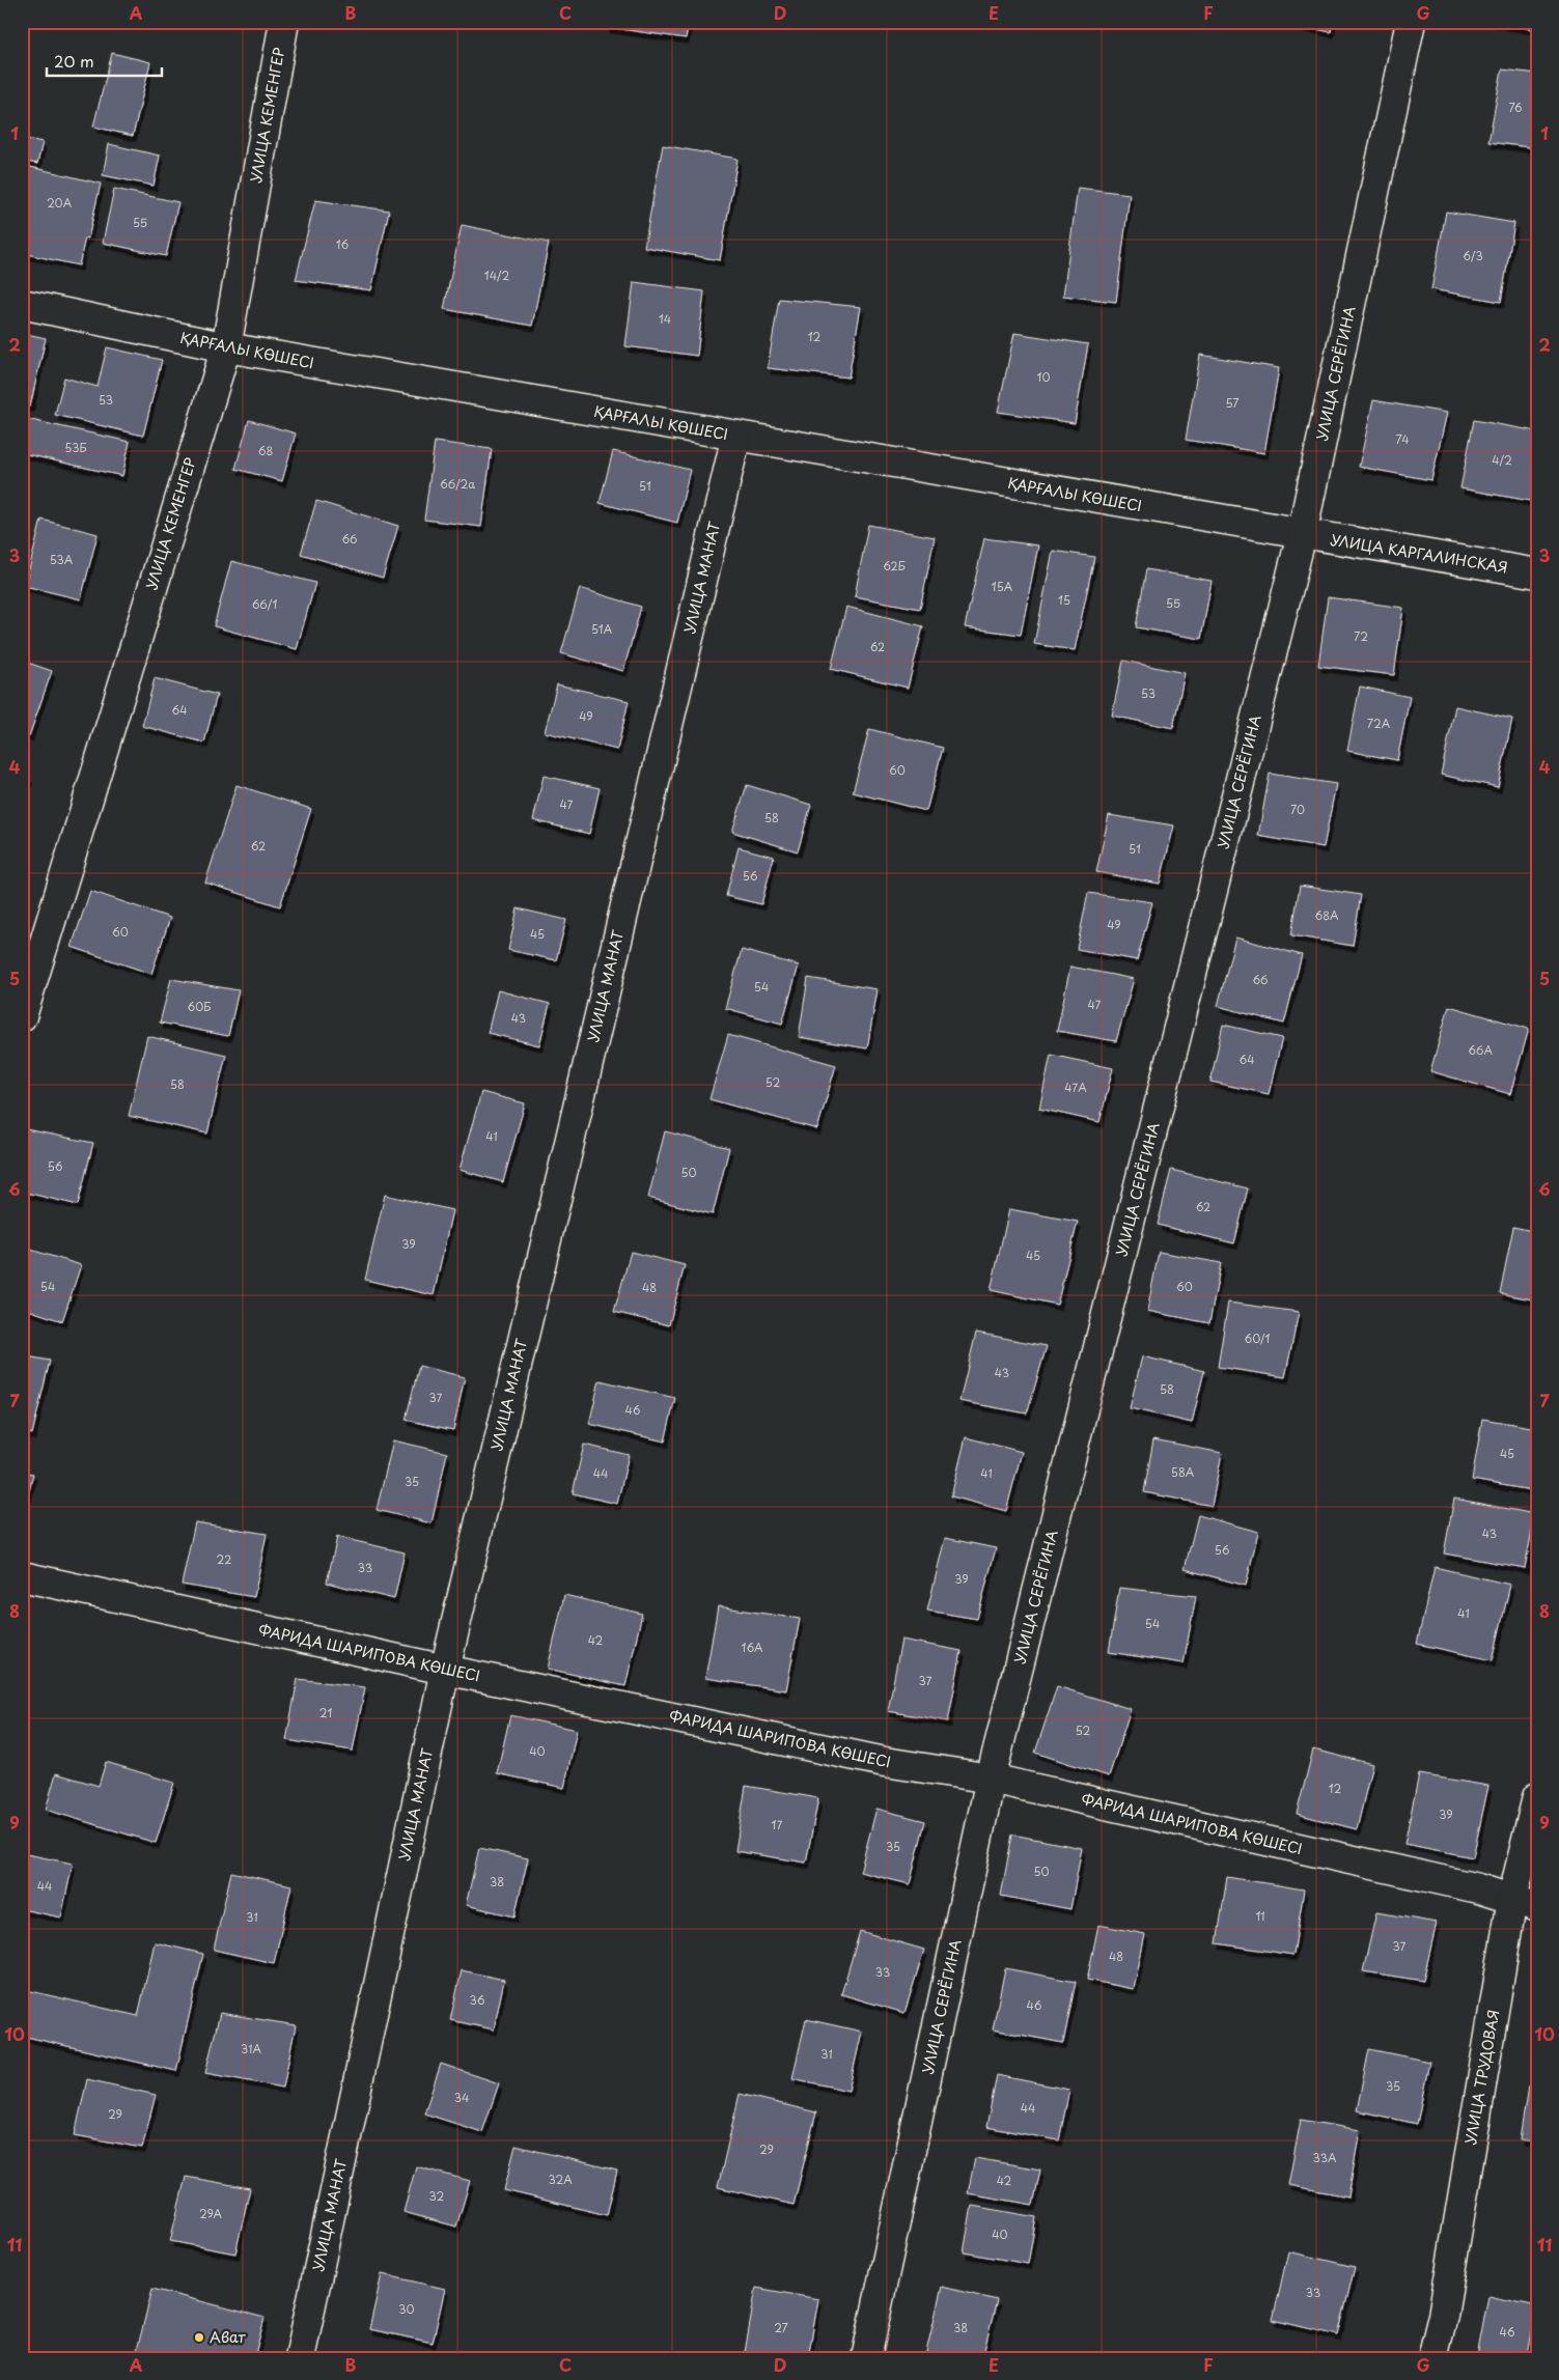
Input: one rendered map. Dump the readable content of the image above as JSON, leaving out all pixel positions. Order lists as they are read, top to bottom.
{
  "streets": {
    "street": [
      "УЛИЦА КЕМЕНГЕР",
      "ҚАРҒАЛЫ КӨШЕСІ",
      "УЛИЦА СЕРЁГИНА",
      "УЛИЦА КАРГАЛИНСКАЯ",
      "УЛИЦА МАНАТ",
      "ФАРИДА ШАРИПОВА КӨШЕСІ",
      "УЛИЦА ТРУДОВАЯ"
    ]
  },
  "crossings": [
    ["УЛИЦА КЕМЕНГЕР", "ҚАРҒАЛЫ КӨШЕСІ"],
    ["ҚАРҒАЛЫ КӨШЕСІ", "УЛИЦА СЕРЁГИНА"],
    ["ҚАРҒАЛЫ КӨШЕСІ", "УЛИЦА КАРГАЛИНСКАЯ"],
    ["ҚАРҒАЛЫ КӨШЕСІ", "УЛИЦА МАНАТ"],
    ["УЛИЦА СЕРЁГИНА", "УЛИЦА КАРГАЛИНСКАЯ"],
    ["УЛИЦА СЕРЁГИНА", "ФАРИДА ШАРИПОВА КӨШЕСІ"],
    ["УЛИЦА МАНАТ", "ФАРИДА ШАРИПОВА КӨШЕСІ"],
    ["ФАРИДА ШАРИПОВА КӨШЕСІ", "УЛИЦА ТРУДОВАЯ"]
  ],
  "places": ["Ават"],
  "house_numbers": [
    "76",
    "20А",
    "55",
    "16",
    "6/3",
    "14/2",
    "14",
    "12",
    "10",
    "53",
    "57",
    "74",
    "53Б",
    "68",
    "4/2",
    "66/2а",
    "51",
    "66",
    "53А",
    "62Б",
    "15А",
    "15",
    "55",
    "66/1",
    "51А",
    "72",
    "62",
    "53",
    "64",
    "49",
    "72А",
    "60",
    "47",
    "70",
    "58",
    "62",
    "51",
    "56",
    "68А",
    "49",
    "60",
    "45",
    "66",
    "54",
    "47",
    "60Б",
    "43",
    "66А",
    "64",
    "52",
    "58",
    "47А",
    "41",
    "56",
    "50",
    "62",
    "39",
    "45",
    "54",
    "60",
    "48",
    "60/1",
    "43",
    "58",
    "37",
    "46",
    "45",
    "58А",
    "44",
    "41",
    "35",
    "43",
    "56",
    "22",
    "33",
    "39",
    "41",
    "54",
    "42",
    "16А",
    "37",
    "21",
    "52",
    "40",
    "12",
    "39",
    "17",
    "35",
    "50",
    "38",
    "44",
    "11",
    "31",
    "37",
    "48",
    "33",
    "36",
    "46",
    "31А",
    "31",
    "35",
    "34",
    "44",
    "29",
    "29",
    "33А",
    "32А",
    "42",
    "32",
    "29А",
    "40",
    "33",
    "30",
    "27",
    "38",
    "46"
  ],
  "scale_bar": "20 m",
  "grid": {
    "columns": [
      "A",
      "B",
      "C",
      "D",
      "E",
      "F",
      "G"
    ],
    "rows": [
      "1",
      "2",
      "3",
      "4",
      "5",
      "6",
      "7",
      "8",
      "9",
      "10",
      "11"
    ]
  }
}
